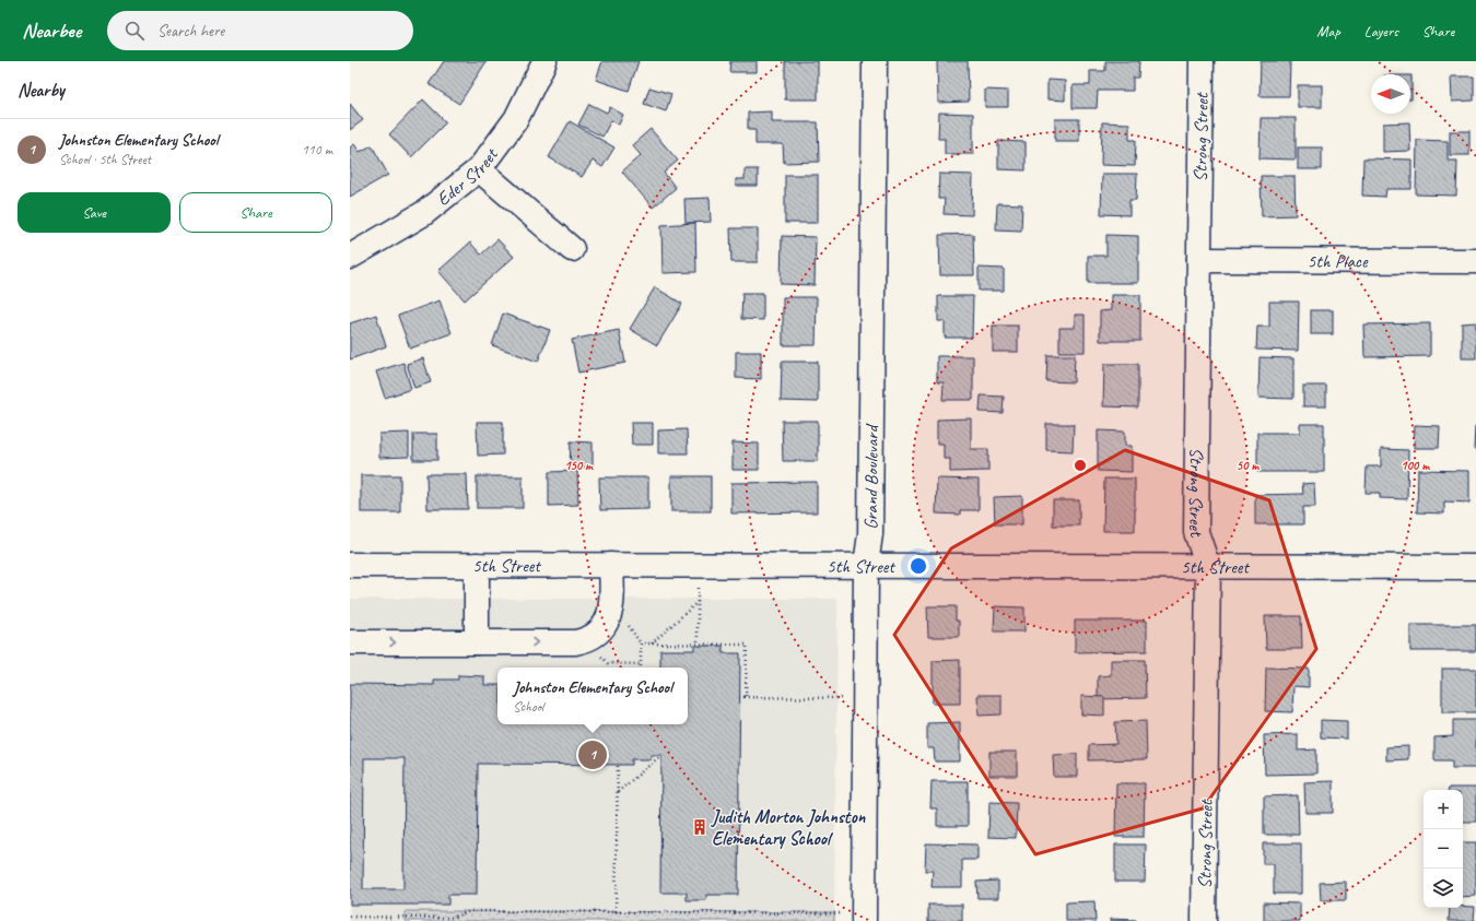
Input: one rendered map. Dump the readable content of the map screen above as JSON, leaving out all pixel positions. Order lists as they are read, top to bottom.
{
  "streets": {
    "street": [
      "Strong Street",
      "Eder Street",
      "5th Place",
      "Grand Boulevard",
      "5th Street"
    ]
  },
  "crossings": [
    ["Strong Street", "5th Place"],
    ["Strong Street", "5th Street"],
    ["Grand Boulevard", "5th Street"]
  ],
  "places": {
    "building": ["Judith Morton Johnston Elementary School"]
  },
  "north": "left",
  "page": {
    "header": "Nearbee",
    "search": "Search here",
    "nav": ["Map", "Layers", "Share"],
    "heading": "Nearby",
    "list": [
      {
        "mark": "1",
        "name": "Johnston Elementary School",
        "note": "School · 5th Street",
        "value": "110 m"
      }
    ],
    "buttons": ["Save", "Share"],
    "popup": ["Johnston Elementary School", "School"],
    "pins": "1",
    "map_buttons": ["+", "−"]
  },
  "rings": ["50 m", "100 m", "150 m"]
}
